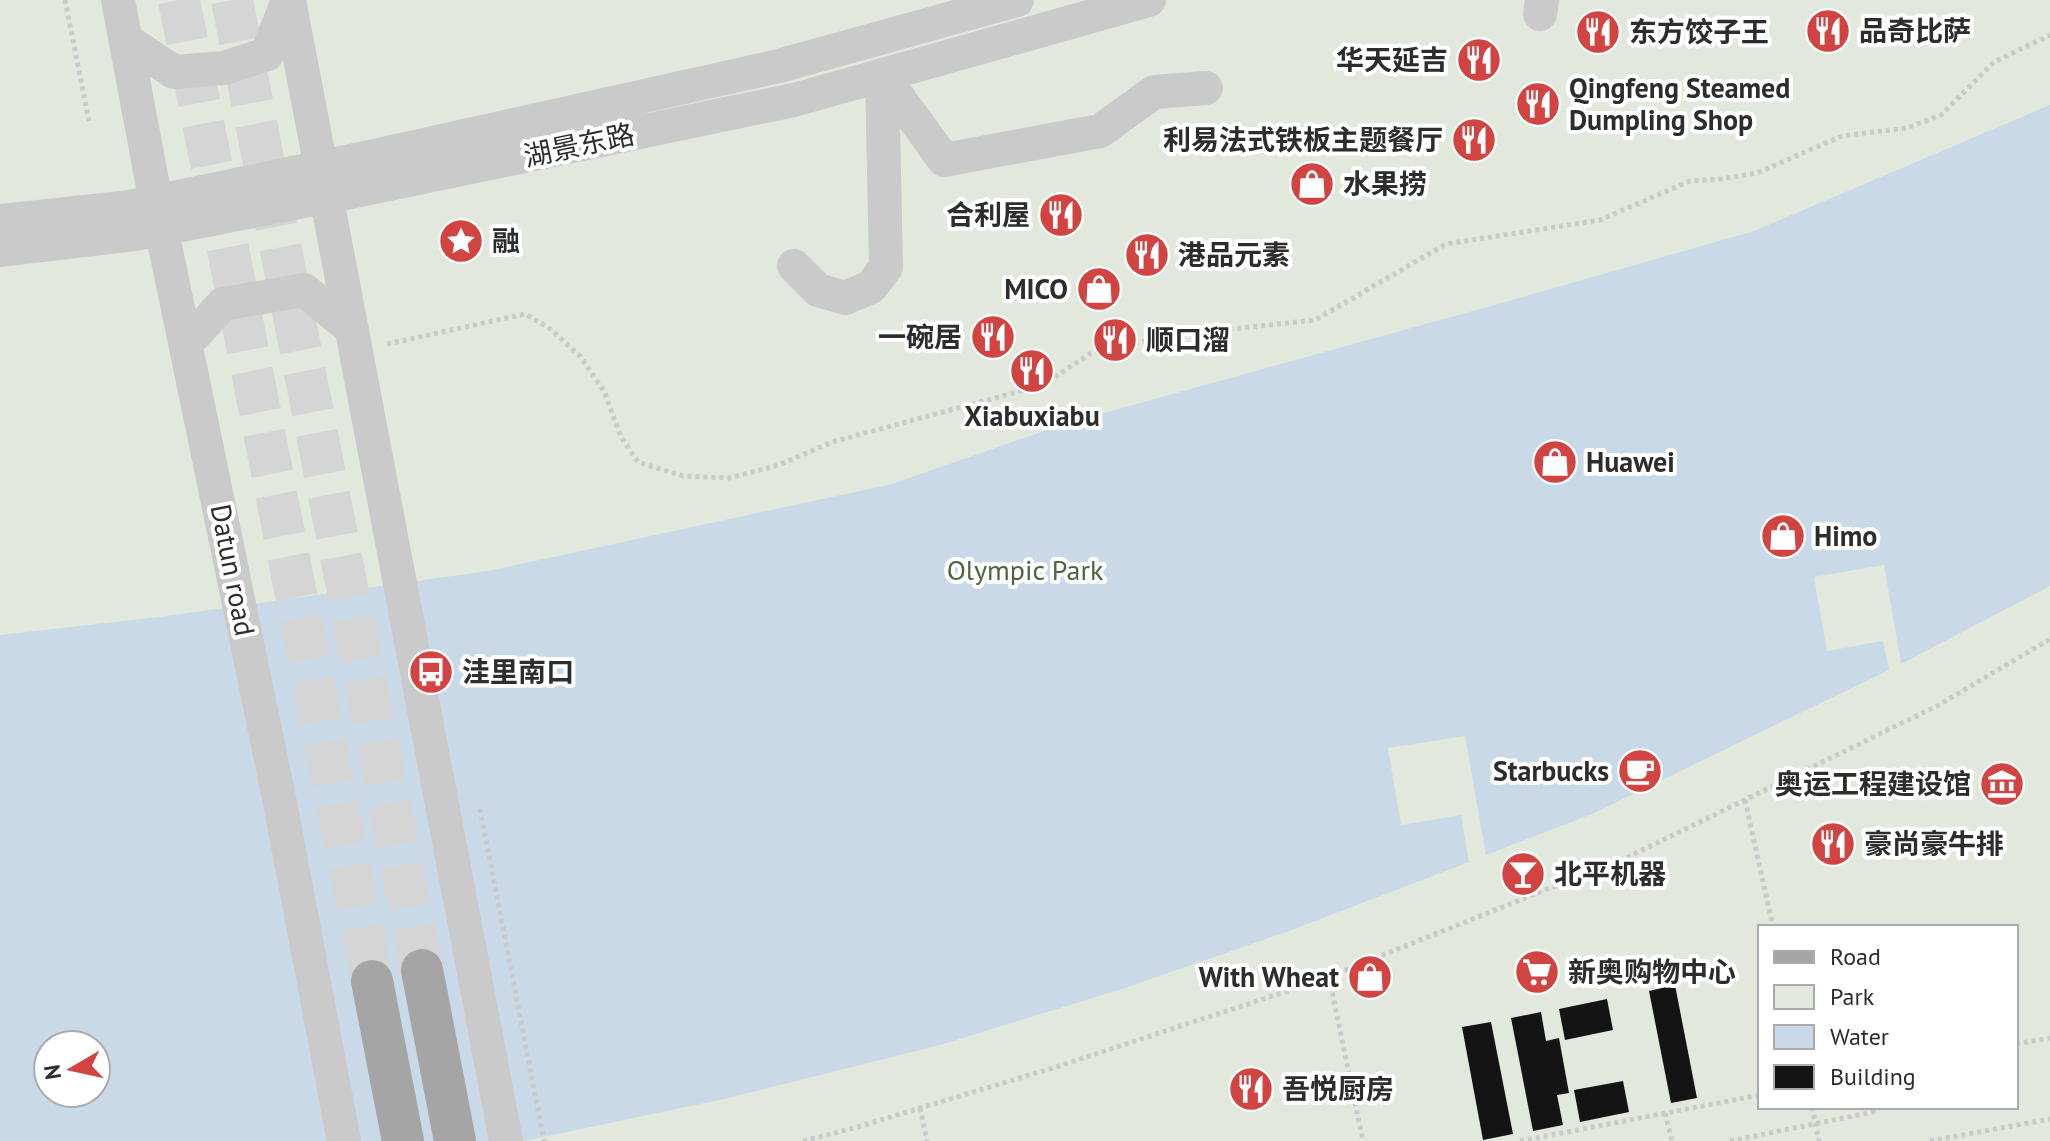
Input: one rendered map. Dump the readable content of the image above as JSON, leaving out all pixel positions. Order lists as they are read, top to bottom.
{
  "streets": {
    "street": ["湖景东路", "Datun road"]
  },
  "crossings": [
    ["湖景东路", "Datun road"]
  ],
  "parks": ["Olympic Park"],
  "places": {
    "restaurant": [
      "品奇比萨",
      "东方饺子王",
      "华天延吉",
      "Qingfeng Steamed Dumpling Shop",
      "利易法式铁板主题餐厅",
      "合利屋",
      "港品元素",
      "一碗居",
      "顺口溜",
      "Xiabuxiabu",
      "豪尚豪牛排",
      "吾悦厨房"
    ],
    "shop": [
      "水果捞",
      "MICO",
      "Huawei",
      "Himo",
      "With Wheat"
    ],
    "place": ["融"],
    "bus stop": ["洼里南口"],
    "cafe": ["Starbucks"],
    "museum": ["奥运工程建设馆"],
    "bar": ["北平机器"],
    "supermarket": ["新奥购物中心"]
  },
  "legend": [
    "Road",
    "Park",
    "Water",
    "Building"
  ],
  "north": "left"
}
